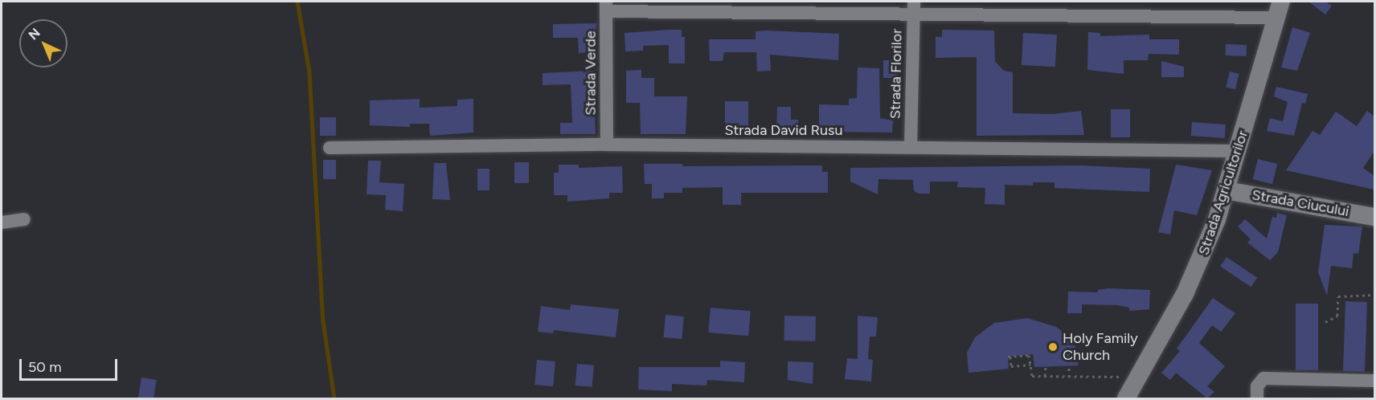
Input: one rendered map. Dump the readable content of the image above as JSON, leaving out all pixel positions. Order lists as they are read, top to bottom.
{
  "streets": {
    "street": [
      "Strada Verde",
      "Strada Florilor",
      "Strada David Rusu",
      "Strada Agricultorilor",
      "Strada Ciucului"
    ]
  },
  "crossings": [
    ["Strada Verde", "Strada David Rusu"],
    ["Strada Florilor", "Strada David Rusu"],
    ["Strada David Rusu", "Strada Agricultorilor"],
    ["Strada Agricultorilor", "Strada Ciucului"]
  ],
  "places": ["Holy Family Church"],
  "scale_bar": "50 m",
  "north": "top left"
}
